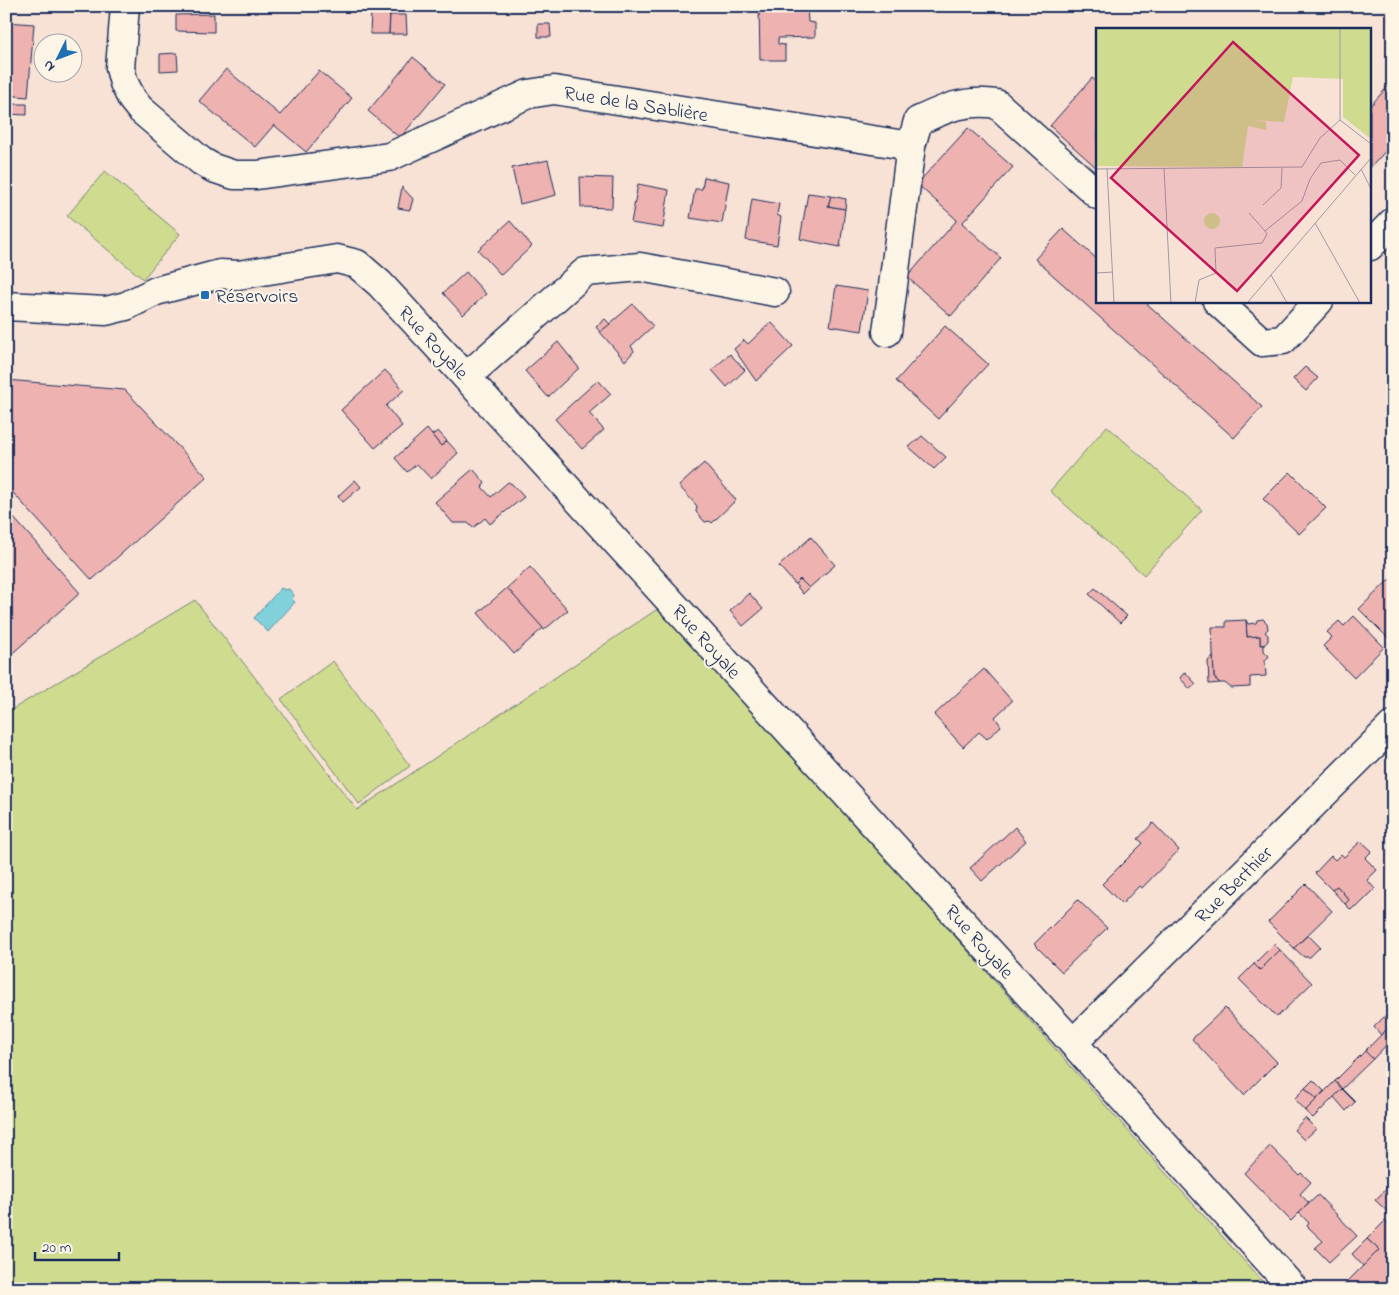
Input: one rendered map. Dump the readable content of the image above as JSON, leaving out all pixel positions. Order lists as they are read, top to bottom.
{
  "streets": {
    "street": ["Rue de la Sablière", "Rue Royale", "Rue Berthier"]
  },
  "crossings": [
    ["Rue Royale", "Rue Berthier"]
  ],
  "places": {
    "transit": ["Réservoirs"]
  },
  "scale_bar": "20 m",
  "north": "bottom left"
}
